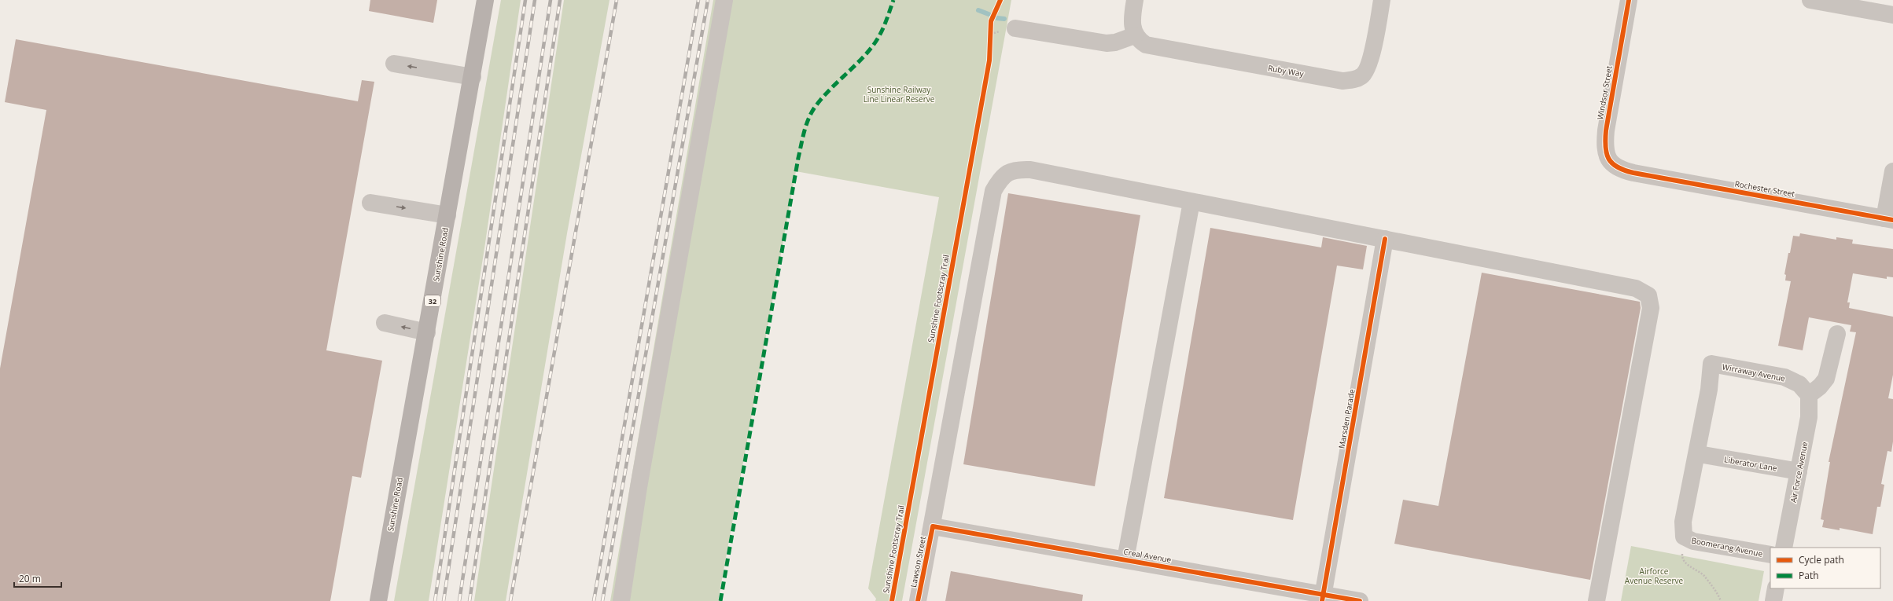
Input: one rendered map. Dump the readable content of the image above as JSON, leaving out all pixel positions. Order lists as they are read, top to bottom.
{
  "streets": {
    "main road": ["Sunshine Road", "32"],
    "street": [
      "Ruby Way",
      "Windsor Street",
      "Rochester Street",
      "Wirraway Avenue",
      "Marsden Parade",
      "Liberator Lane",
      "Air Force Avenue",
      "Boomerang Avenue",
      "Creal Avenue",
      "Lawson Street"
    ],
    "cycle path": ["Sunshine Footscray Trail"]
  },
  "crossings": [
    ["Windsor Street", "Rochester Street"],
    ["Wirraway Avenue", "Air Force Avenue"],
    ["Wirraway Avenue", "Boomerang Avenue"],
    ["Marsden Parade", "Creal Avenue"],
    ["Marsden Parade", "Lawson Street"],
    ["Liberator Lane", "Air Force Avenue"],
    ["Creal Avenue", "Lawson Street"]
  ],
  "parks": ["Sunshine Railway Line Linear Reserve", "Airforce Avenue Reserve"],
  "legend": ["Cycle path", "Path"],
  "scale_bar": "20 m"
}
